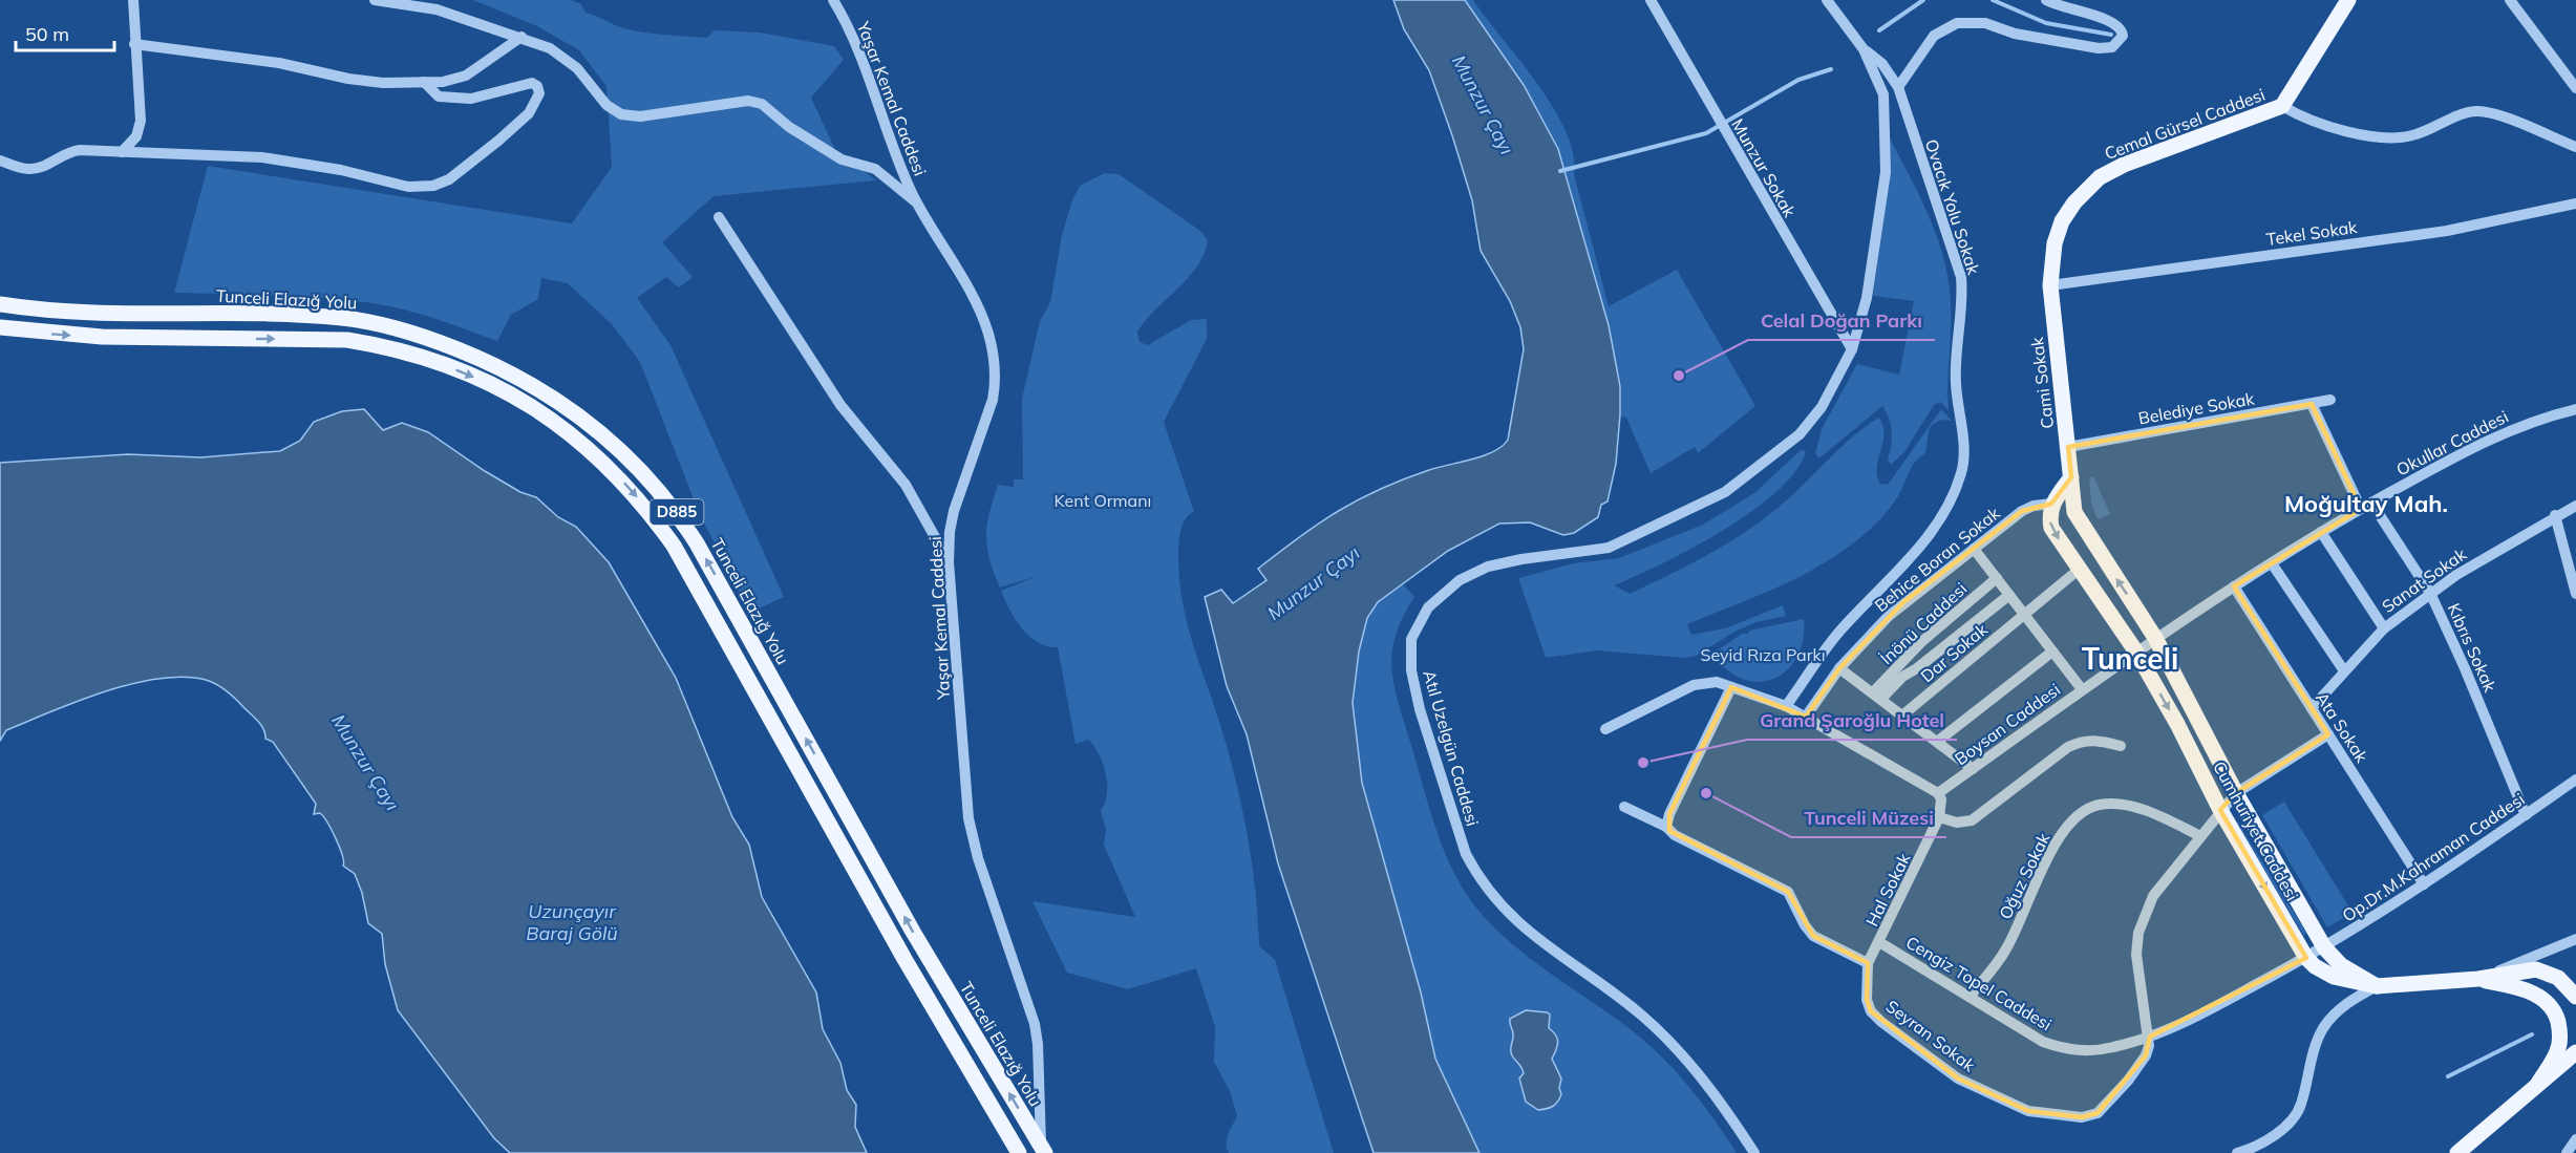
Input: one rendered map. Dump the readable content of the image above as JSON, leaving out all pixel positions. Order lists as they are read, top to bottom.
{
  "streets": {
    "main road": [
      "Cemal Gürsel Caddesi",
      "Tunceli Elazığ Yolu",
      "Cami Sokak",
      "D885",
      "Cumhuriyet Caddesi"
    ],
    "street": [
      "Yaşar Kemal Caddesi",
      "Munzur Sokak",
      "Ovacık Yolu Sokak",
      "Tekel Sokak",
      "Belediye Sokak",
      "Okullar Caddesi",
      "Behice Boran Sokak",
      "Sanat Sokak",
      "İnönü Caddesi",
      "Kıbrıs Sokak",
      "Dar Sokak",
      "Boysan Caddesi",
      "Ata Sokak",
      "Atıl Uzelgün Caddesi",
      "Op.Dr.M.Kahraman Caddesi",
      "Oğuz Sokak",
      "Hal Sokak",
      "Cengiz Topel Caddesi",
      "Seyran Sokak"
    ]
  },
  "crossings": [
    ["Yaşar Kemal Caddesi", "Tunceli Elazığ Yolu"],
    ["Cemal Gürsel Caddesi", "Tekel Sokak"],
    ["Cemal Gürsel Caddesi", "Cami Sokak"],
    ["Munzur Sokak", "Atıl Uzelgün Caddesi"],
    ["Ovacık Yolu Sokak", "Atıl Uzelgün Caddesi"],
    ["Tekel Sokak", "Cami Sokak"],
    ["Cami Sokak", "Belediye Sokak"],
    ["Cami Sokak", "Okullar Caddesi"],
    ["Cami Sokak", "Boysan Caddesi"],
    ["Cami Sokak", "Cumhuriyet Caddesi"],
    ["Cami Sokak", "Op.Dr.M.Kahraman Caddesi"],
    ["Belediye Sokak", "Kıbrıs Sokak"],
    ["Okullar Caddesi", "Kıbrıs Sokak"],
    ["Okullar Caddesi", "Boysan Caddesi"],
    ["Okullar Caddesi", "Ata Sokak"],
    ["Behice Boran Sokak", "Cumhuriyet Caddesi"],
    ["Sanat Sokak", "Kıbrıs Sokak"],
    ["Sanat Sokak", "Ata Sokak"],
    ["Kıbrıs Sokak", "Op.Dr.M.Kahraman Caddesi"],
    ["Dar Sokak", "Cumhuriyet Caddesi"],
    ["Boysan Caddesi", "Cumhuriyet Caddesi"],
    ["Boysan Caddesi", "Hal Sokak"],
    ["Ata Sokak", "Op.Dr.M.Kahraman Caddesi"],
    ["Cumhuriyet Caddesi", "Op.Dr.M.Kahraman Caddesi"],
    ["Cumhuriyet Caddesi", "Cengiz Topel Caddesi"],
    ["Op.Dr.M.Kahraman Caddesi", "Cengiz Topel Caddesi"],
    ["Oğuz Sokak", "Cengiz Topel Caddesi"],
    ["Hal Sokak", "Cengiz Topel Caddesi"],
    ["Hal Sokak", "Seyran Sokak"],
    ["Cengiz Topel Caddesi", "Seyran Sokak"]
  ],
  "one_way": ["Cumhuriyet Caddesi"],
  "districts": ["Moğultay Mah.", "Tunceli"],
  "water": ["Munzur Çayı", "Uzunçayır Baraj Gölü"],
  "parks": ["Kent Ormanı", "Seyid Rıza Parkı"],
  "places": ["Celal Doğan Parkı", "Grand Şaroğlu Hotel", "Tunceli Müzesi"],
  "scale_bar": "50 m"
}
